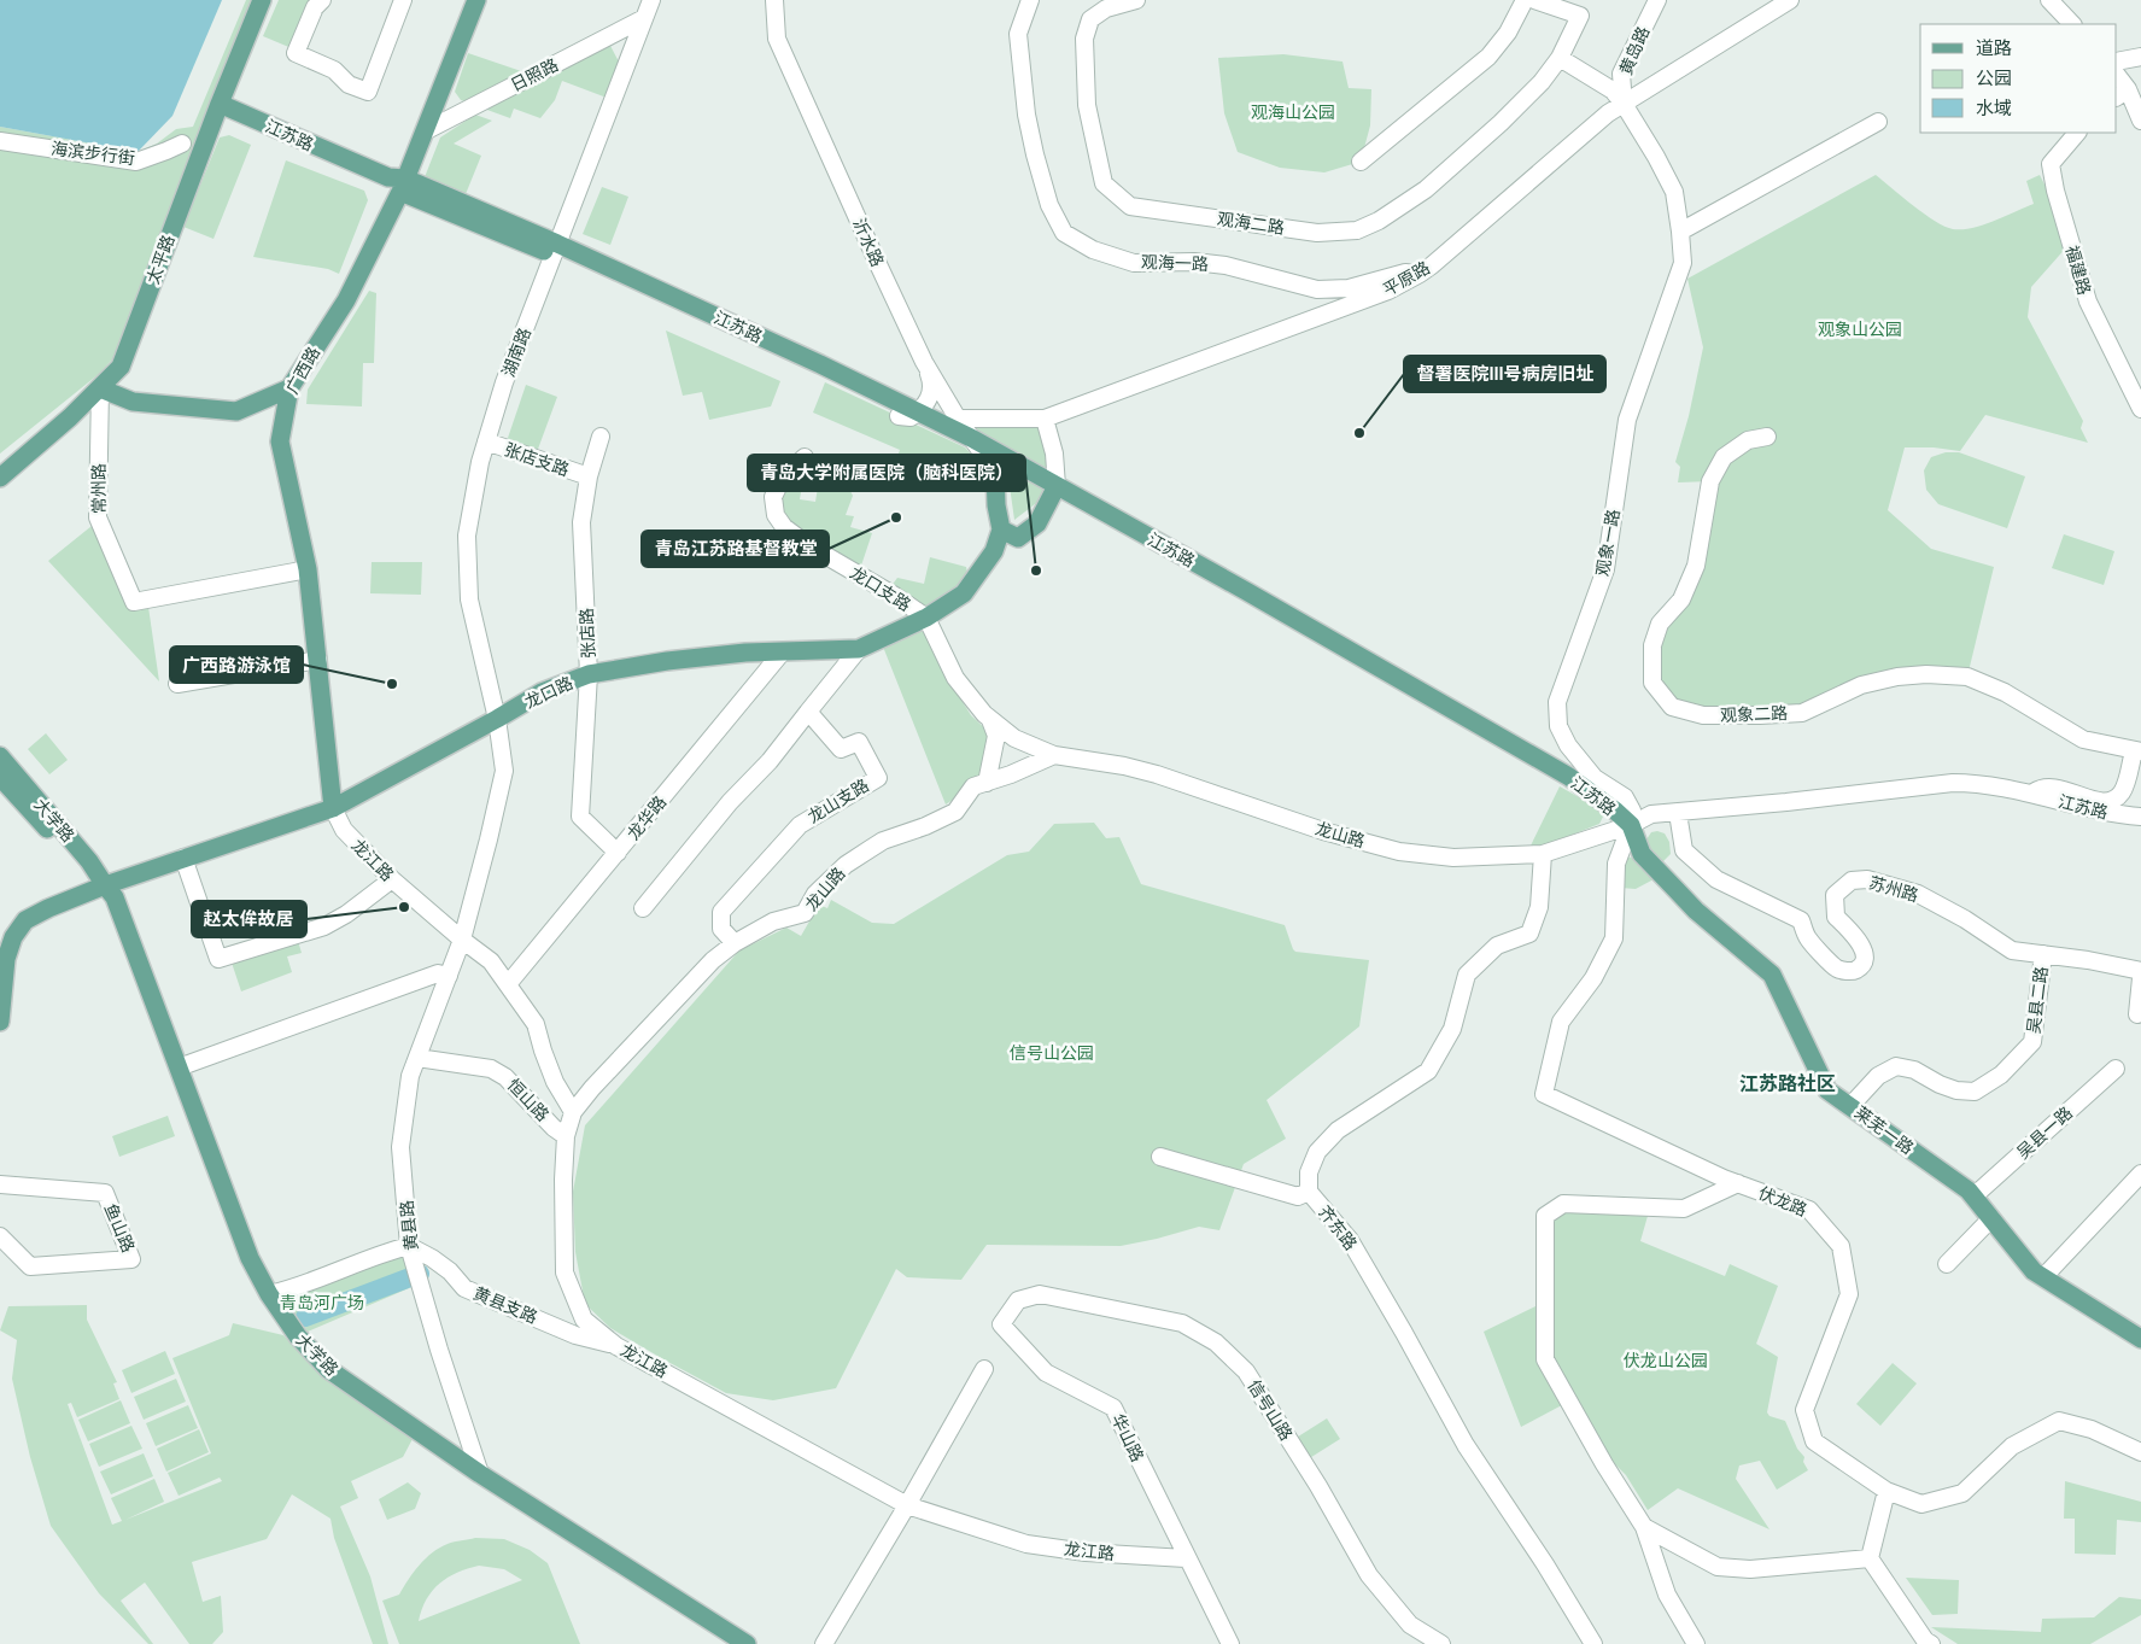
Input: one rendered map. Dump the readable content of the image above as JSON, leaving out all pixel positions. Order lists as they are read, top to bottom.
{
  "streets": {
    "main road": [
      "江苏路",
      "太平路",
      "广西路",
      "龙口路",
      "大学路",
      "莱芜一路"
    ],
    "street": [
      "黄岛路",
      "日照路",
      "海滨步行街",
      "观海二路",
      "沂水路",
      "观海一路",
      "福建路",
      "平原路",
      "湖南路",
      "张店支路",
      "常州路",
      "观象一路",
      "龙口支路",
      "张店路",
      "观象二路",
      "龙山支路",
      "龙华路",
      "龙山路",
      "龙江路",
      "苏州路",
      "吴县二路",
      "恒山路",
      "吴县一路",
      "伏龙路",
      "黄县路",
      "鱼山路",
      "齐东路",
      "黄县支路",
      "信号山路",
      "华山路"
    ]
  },
  "crossings": [
    ["黄岛路", "平原路"],
    ["黄岛路", "观象一路"],
    ["日照路", "湖南路"],
    ["日照路", "广西路"],
    ["江苏路", "沂水路"],
    ["江苏路", "太平路"],
    ["江苏路", "湖南路"],
    ["江苏路", "广西路"],
    ["江苏路", "观象一路"],
    ["江苏路", "龙口路"],
    ["江苏路", "观象二路"],
    ["江苏路", "龙山路"],
    ["江苏路", "苏州路"],
    ["江苏路", "莱芜一路"],
    ["江苏路", "伏龙路"],
    ["沂水路", "平原路"],
    ["沂水路", "龙口路"],
    ["太平路", "常州路"],
    ["观海一路", "平原路"],
    ["平原路", "观象一路"],
    ["湖南路", "张店支路"],
    ["湖南路", "龙口路"],
    ["湖南路", "黄县路"],
    ["广西路", "常州路"],
    ["广西路", "龙口路"],
    ["广西路", "龙江路"],
    ["张店支路", "张店路"],
    ["观象一路", "龙山路"],
    ["观象一路", "莱芜一路"],
    ["观象一路", "伏龙路"],
    ["龙口支路", "龙口路"],
    ["龙口支路", "龙山路"],
    ["张店路", "龙口路"],
    ["张店路", "龙华路"],
    ["龙口路", "龙华路"],
    ["龙口路", "大学路"],
    ["龙口路", "龙山路"],
    ["龙口路", "龙江路"],
    ["龙口路", "黄县路"],
    ["龙山支路", "龙山路"],
    ["龙华路", "龙江路"],
    ["大学路", "黄县路"],
    ["龙山路", "龙江路"],
    ["龙山路", "莱芜一路"],
    ["龙山路", "伏龙路"],
    ["龙山路", "齐东路"],
    ["龙江路", "恒山路"],
    ["龙江路", "黄县路"],
    ["龙江路", "黄县支路"],
    ["龙江路", "华山路"],
    ["苏州路", "吴县二路"],
    ["吴县二路", "莱芜一路"],
    ["恒山路", "黄县路"],
    ["莱芜一路", "吴县一路"],
    ["莱芜一路", "伏龙路"],
    ["黄县路", "黄县支路"],
    ["信号山路", "华山路"]
  ],
  "districts": ["江苏路社区"],
  "parks": [
    "观海山公园",
    "观象山公园",
    "信号山公园",
    "青岛河广场",
    "伏龙山公园"
  ],
  "places": [
    "督署医院III号病房旧址",
    "青岛江苏路基督教堂",
    "青岛大学附属医院（脑科医院）",
    "广西路游泳馆",
    "赵太侔故居"
  ],
  "legend": ["道路", "公园", "水域"]
}
